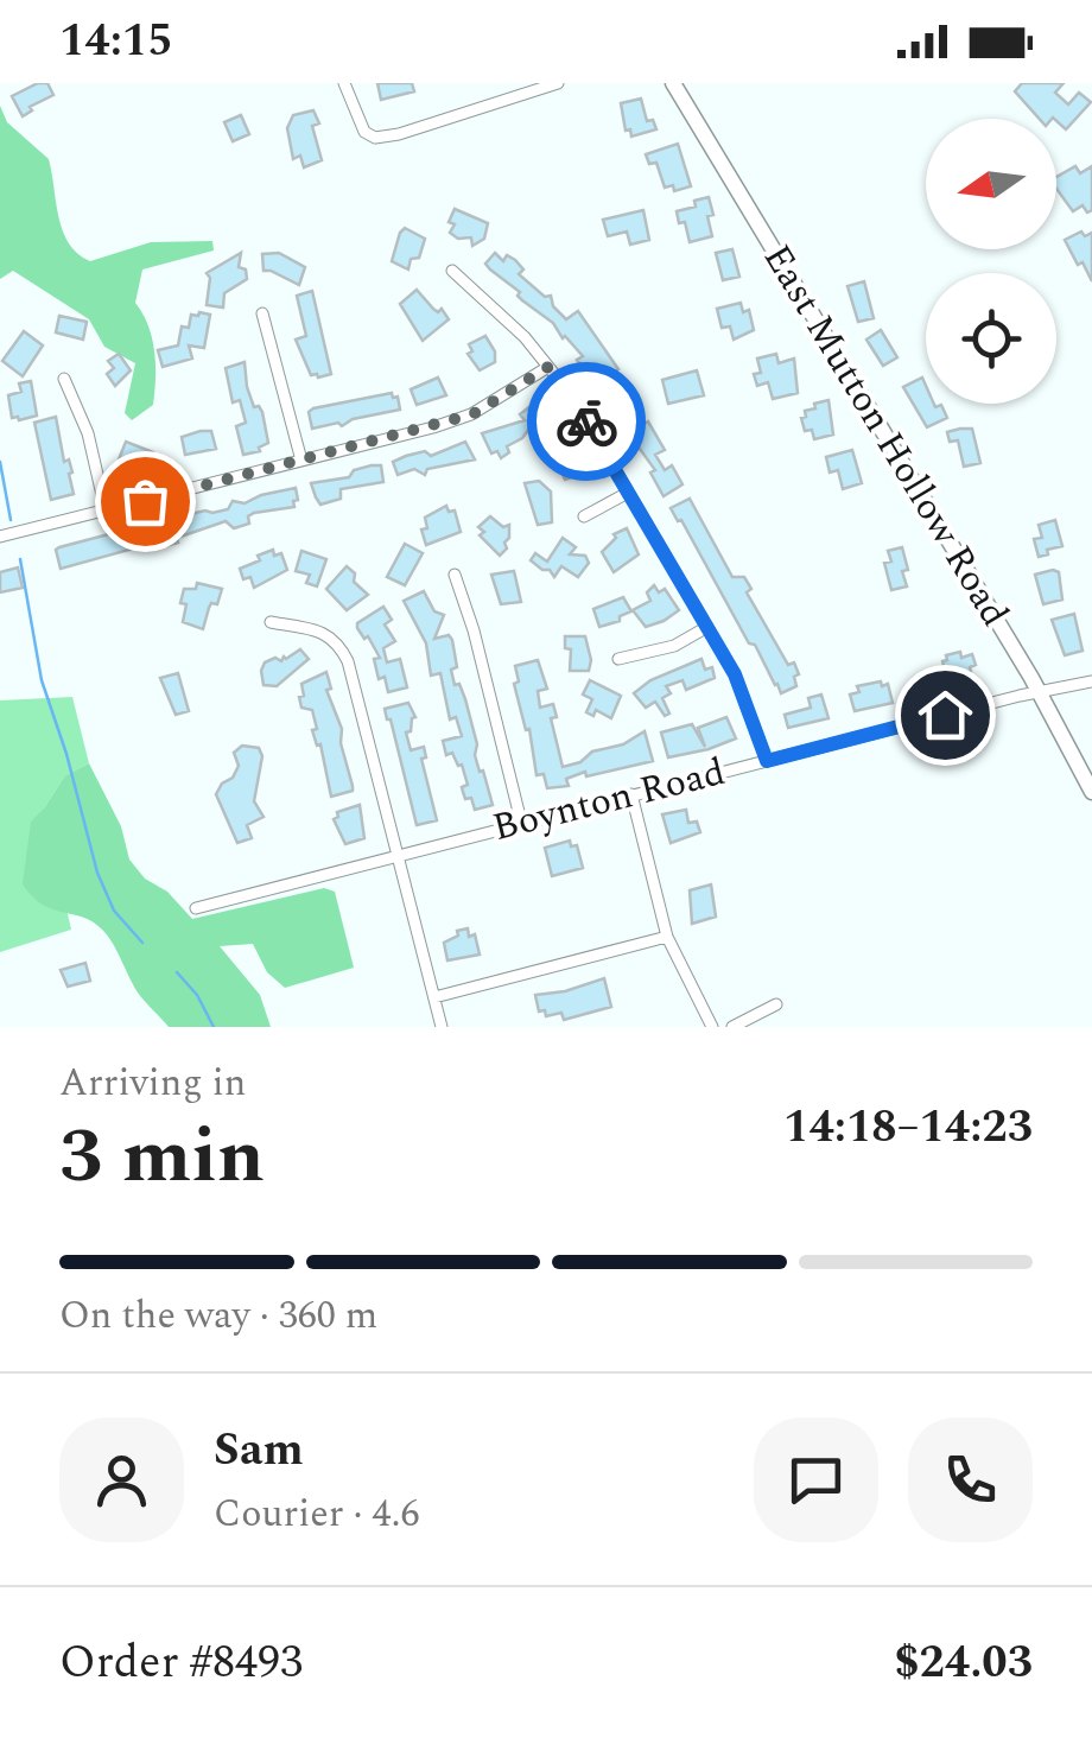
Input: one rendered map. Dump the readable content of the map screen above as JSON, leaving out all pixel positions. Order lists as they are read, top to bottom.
{
  "streets": {
    "street": ["East Mutton Hollow Road", "Boynton Road"]
  },
  "crossings": [
    ["East Mutton Hollow Road", "Boynton Road"]
  ],
  "north": "left",
  "page": {
    "status": "14:15",
    "heading": ["3 min", "Arriving in", "14:18–14:23"],
    "panel": [
      "Sam",
      "Courier · 4.6",
      "Order #8493",
      "$24.03"
    ],
    "bar": "On the way · 360 m"
  }
}
